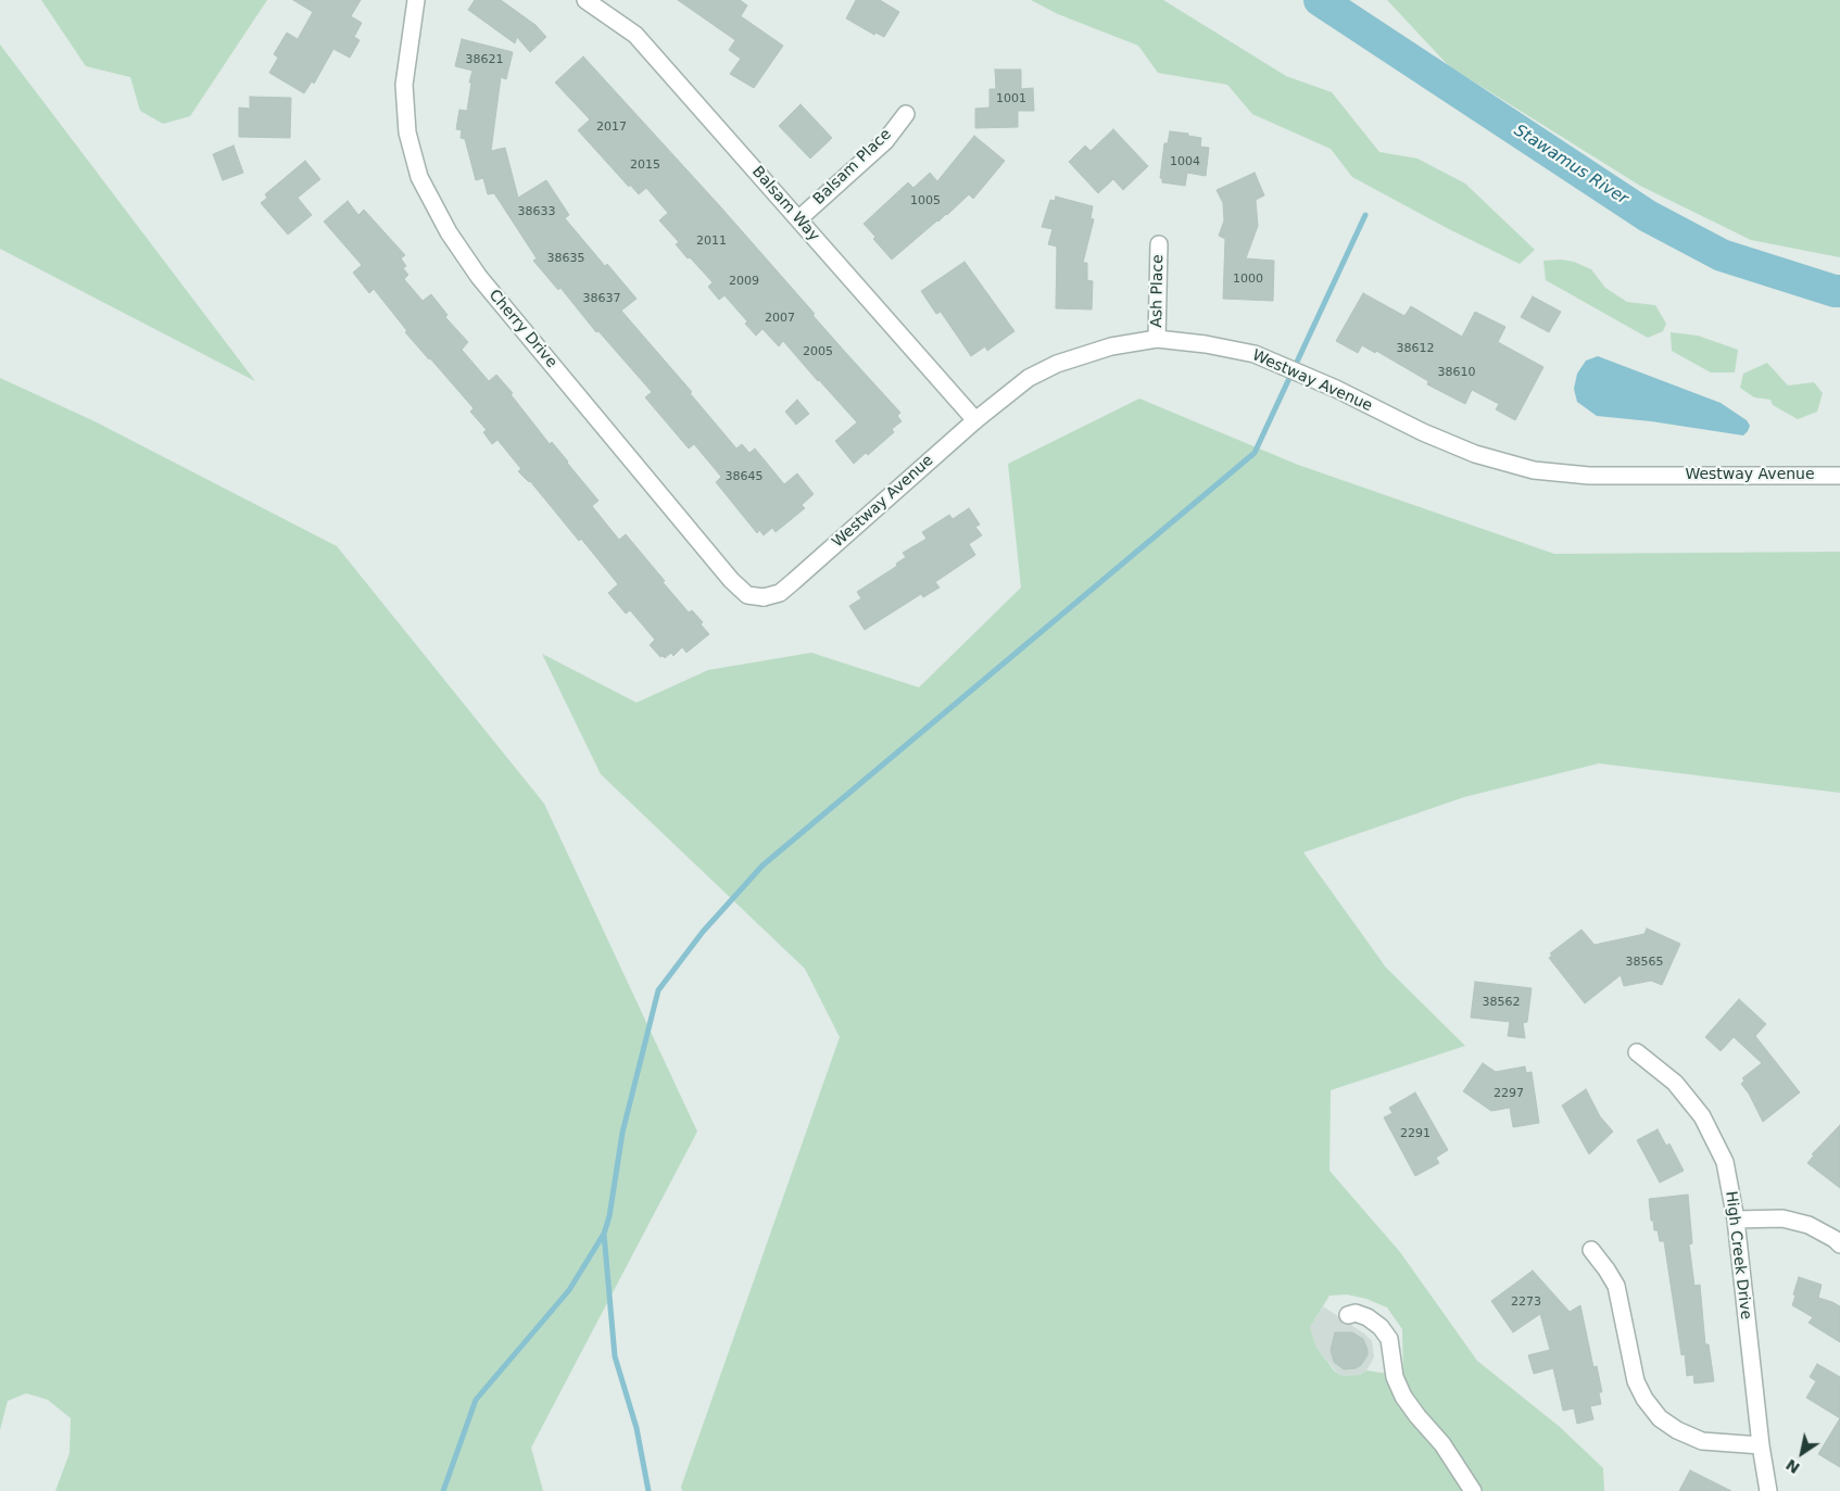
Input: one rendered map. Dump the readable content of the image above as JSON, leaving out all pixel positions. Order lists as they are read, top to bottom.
{
  "streets": {
    "street": [
      "Balsam Place",
      "Balsam Way",
      "Ash Place",
      "Cherry Drive",
      "Westway Avenue",
      "High Creek Drive"
    ]
  },
  "crossings": [
    ["Balsam Place", "Balsam Way"],
    ["Balsam Way", "Westway Avenue"],
    ["Ash Place", "Westway Avenue"],
    ["Cherry Drive", "Westway Avenue"]
  ],
  "water": ["Stawamus River"],
  "house_numbers": [
    "38621",
    "1001",
    "2017",
    "1004",
    "2015",
    "1005",
    "38633",
    "2011",
    "38635",
    "1000",
    "2009",
    "38637",
    "2007",
    "38612",
    "2005",
    "38610",
    "38645",
    "38565",
    "38562",
    "2297",
    "2291",
    "2273"
  ],
  "north": "bottom left"
}
